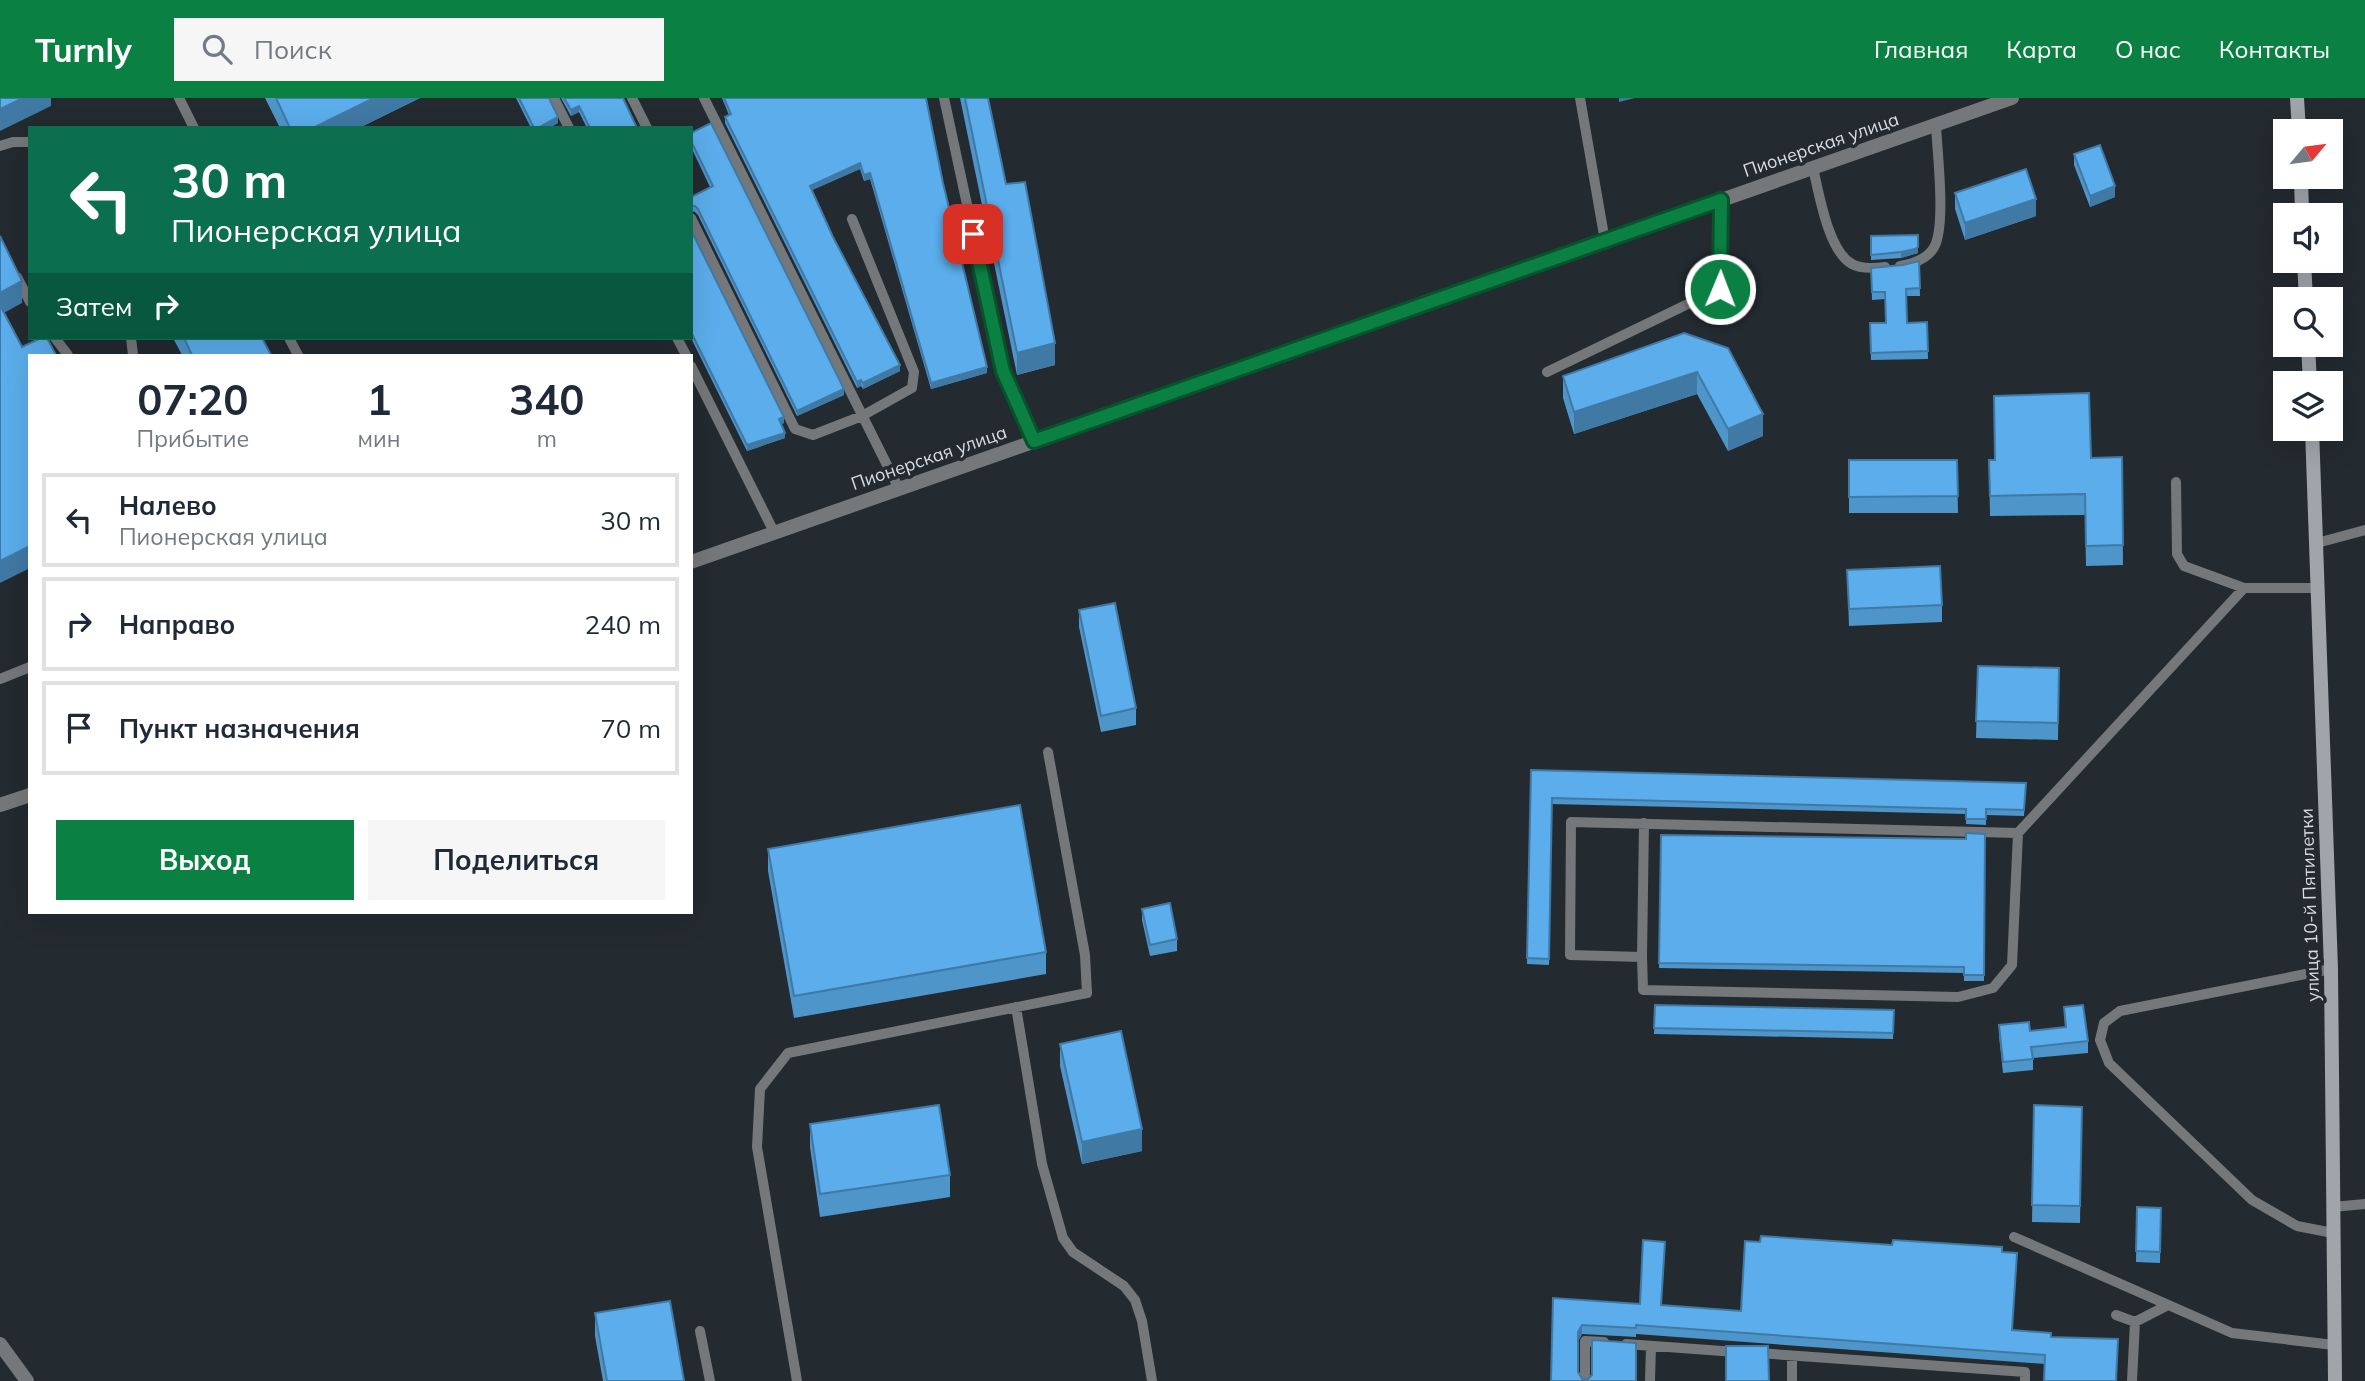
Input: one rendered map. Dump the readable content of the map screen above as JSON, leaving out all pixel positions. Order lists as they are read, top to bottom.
{
  "streets": {
    "main road": ["улица 10-й Пятилетки"],
    "street": ["Пионерская улица"]
  },
  "north": "top right",
  "page": {
    "header": "Turnly",
    "search": "Поиск",
    "nav": [
      "Главная",
      "Карта",
      "О нас",
      "Контакты"
    ],
    "turn": ["30 m", "Пионерская улица"],
    "then": "Затем",
    "eta": [
      "07:20",
      "Прибытие",
      "1",
      "мин",
      "340",
      "m"
    ],
    "list": [
      {
        "name": "Налево",
        "note": "Пионерская улица",
        "value": "30 m"
      },
      {
        "name": "Направо",
        "value": "240 m"
      },
      {
        "name": "Пункт назначения",
        "value": "70 m"
      }
    ],
    "buttons": ["Выход", "Поделиться"]
  }
}
